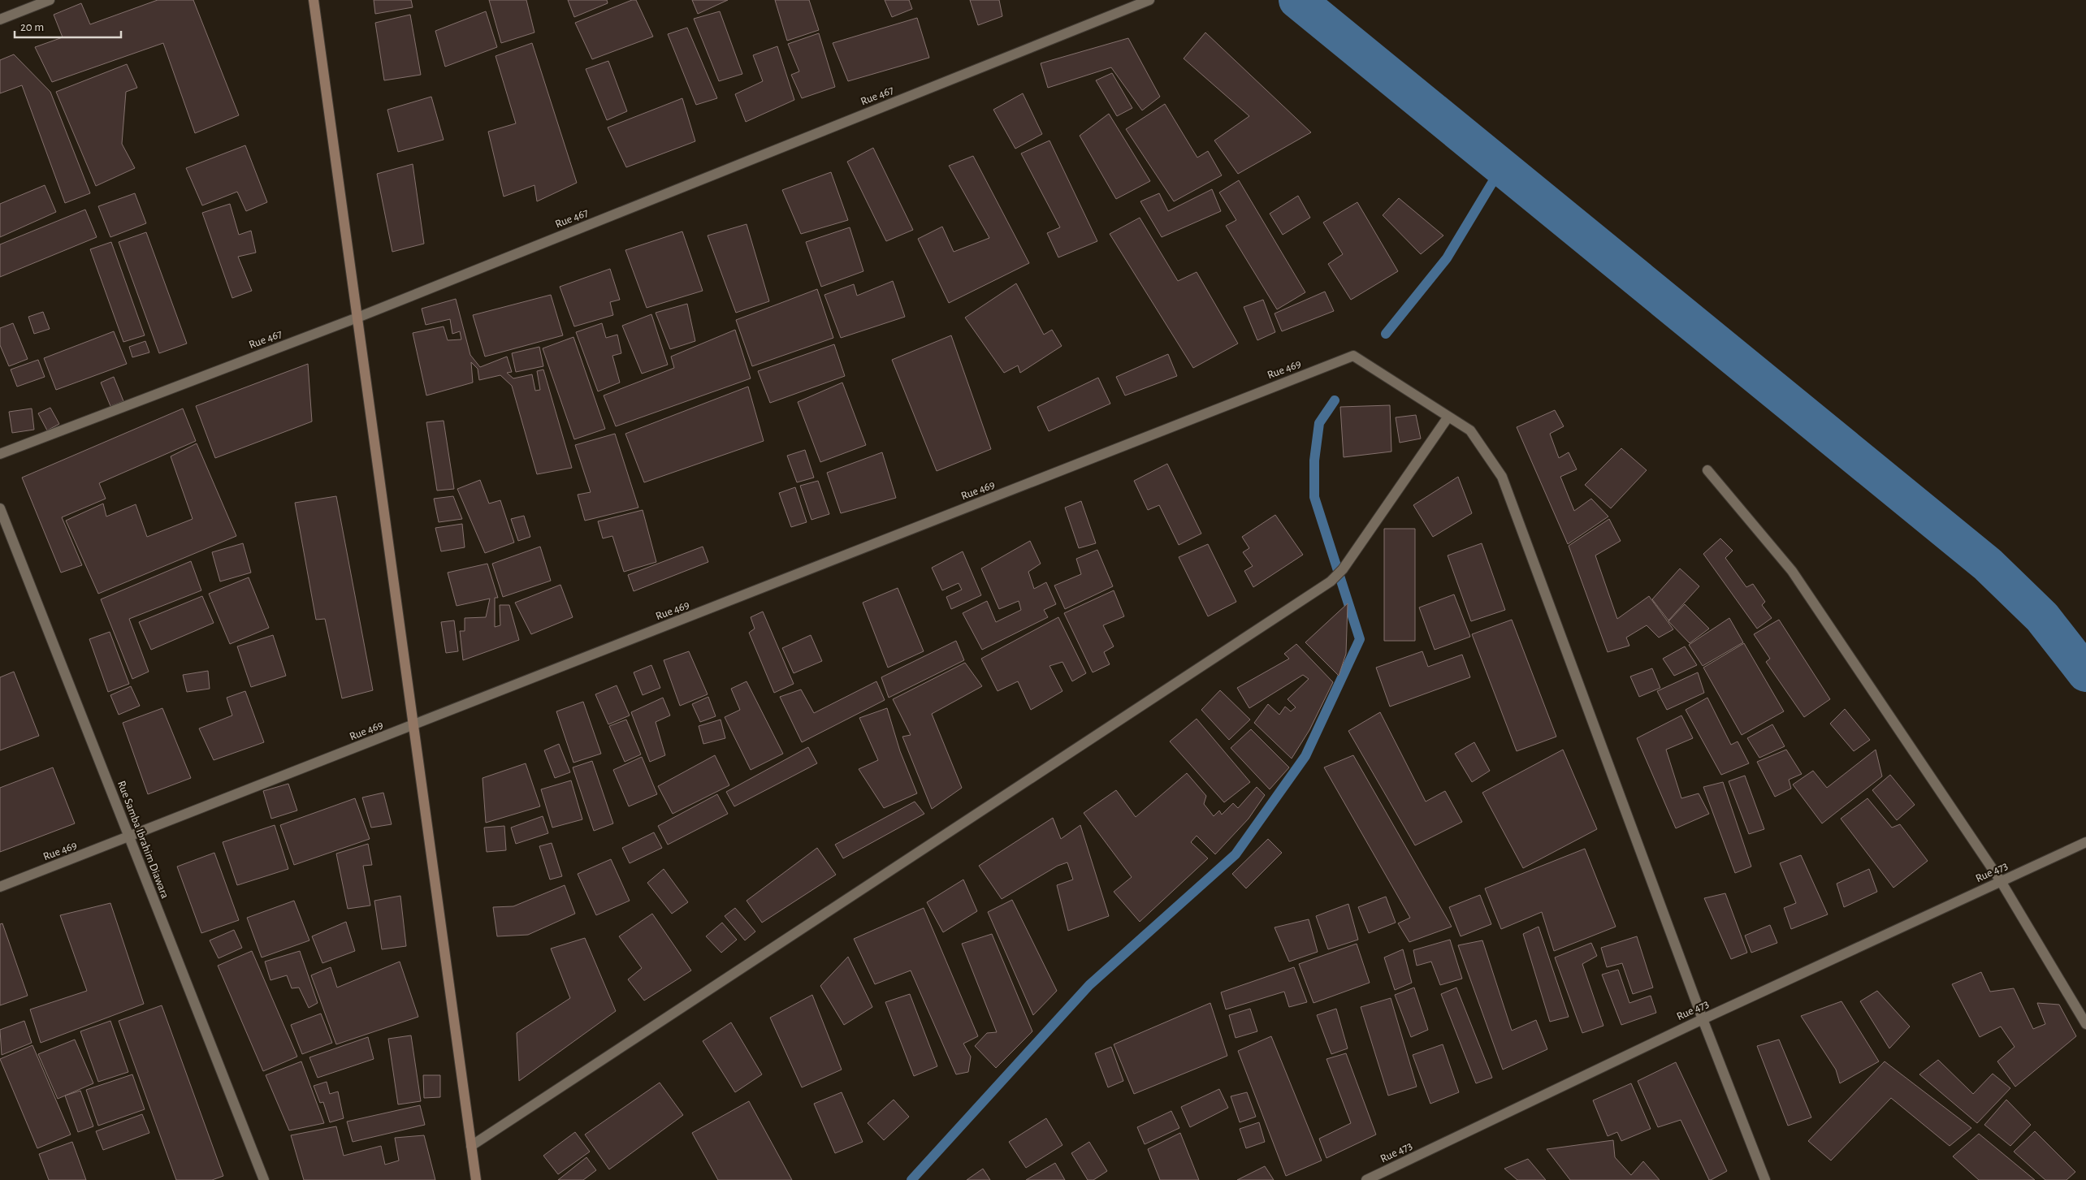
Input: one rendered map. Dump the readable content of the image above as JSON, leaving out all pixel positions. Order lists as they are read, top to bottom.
{
  "streets": {
    "street": [
      "Rue 467",
      "Rue 469",
      "Rue Samba Ibrahim Diawara",
      "Rue 473"
    ]
  },
  "crossings": [
    ["Rue 469", "Rue Samba Ibrahim Diawara"]
  ],
  "scale_bar": "20 m"
}
